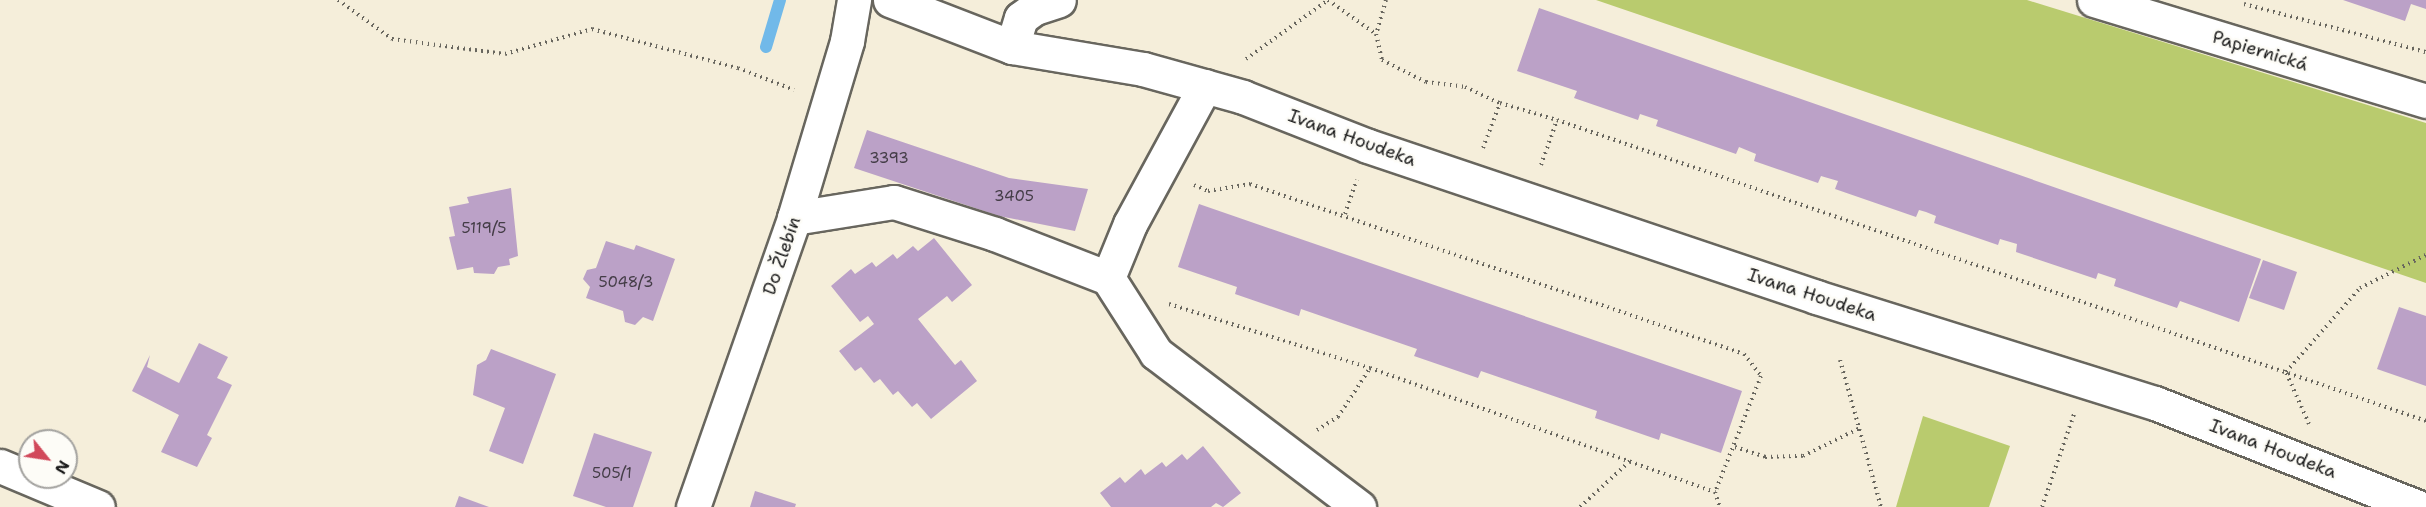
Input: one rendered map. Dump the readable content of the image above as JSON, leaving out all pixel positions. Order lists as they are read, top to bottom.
{
  "streets": {
    "street": ["Papiernická", "Ivana Houdeka", "Do Žlebín"]
  },
  "house_numbers": [
    "3393",
    "3405",
    "5119/5",
    "5048/3",
    "505/1"
  ],
  "north": "bottom right"
}
